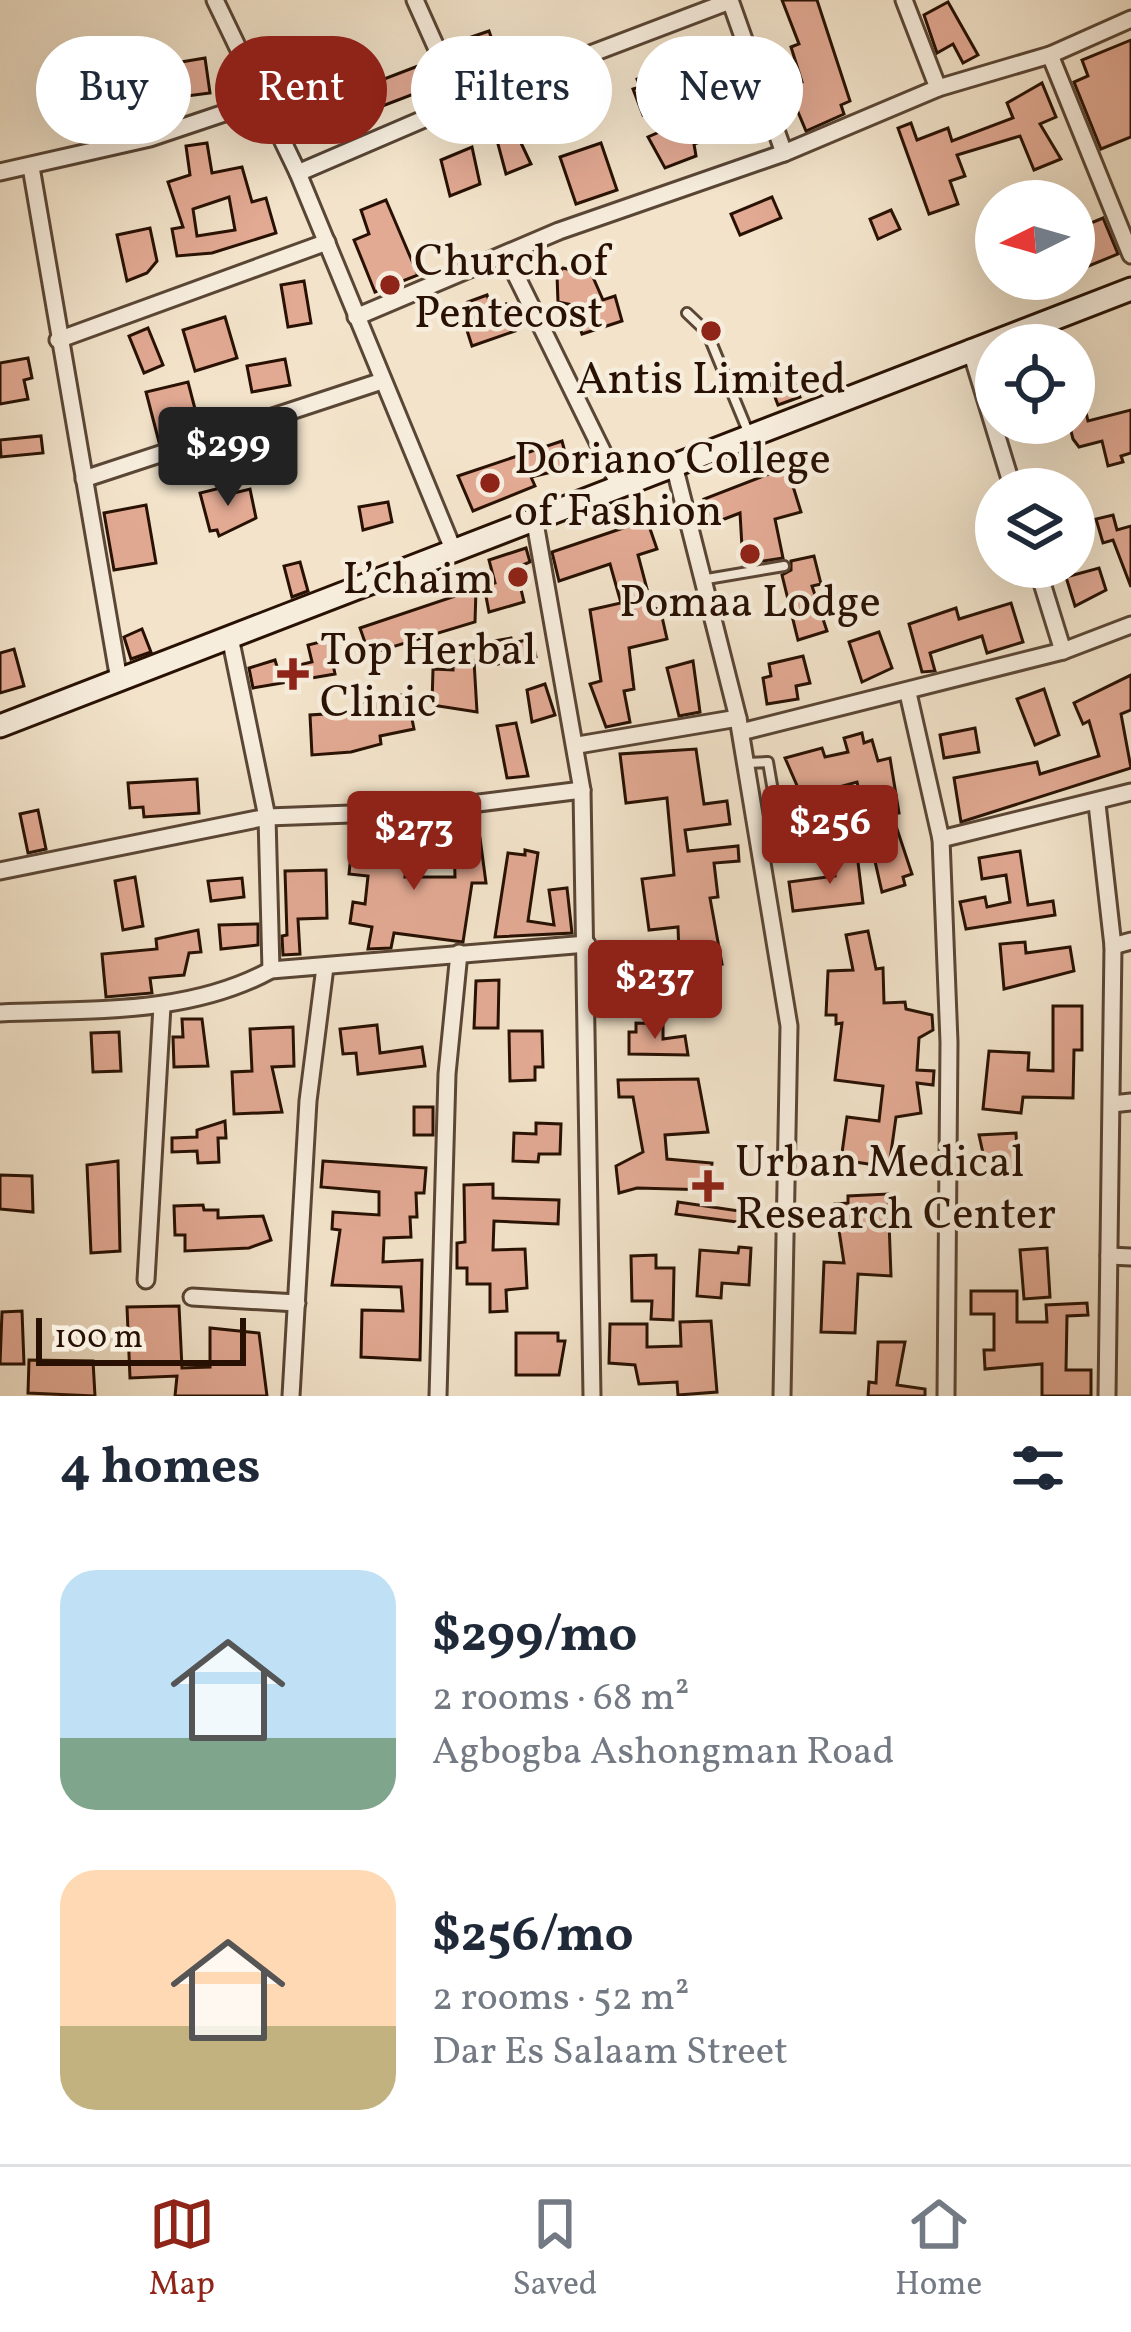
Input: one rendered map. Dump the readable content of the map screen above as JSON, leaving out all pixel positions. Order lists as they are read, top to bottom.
{
  "places": {
    "other": [
      "Church of Pentecost",
      "Antis Limited",
      "Doriano College of Fashion",
      "Pomaa Lodge",
      "L’chaim"
    ],
    "health": ["Top Herbal Clinic", "Urban Medical Research Center"]
  },
  "scale_bar": "100 m",
  "north": "left",
  "page": {
    "chip": [
      "Buy",
      "Rent",
      "Filters",
      "New"
    ],
    "price": [
      "$299",
      "$256",
      "$273",
      "$237"
    ],
    "scale": "100 m",
    "heading": "4 homes",
    "list": [
      {
        "name": "$299/mo",
        "note": "2 rooms · 68 m² · Agbogba Ashongman Road"
      },
      {
        "name": "$256/mo",
        "note": "2 rooms · 52 m² · Dar Es Salaam Street"
      }
    ],
    "tabs": ["Map", "Saved", "Home"]
  }
}
